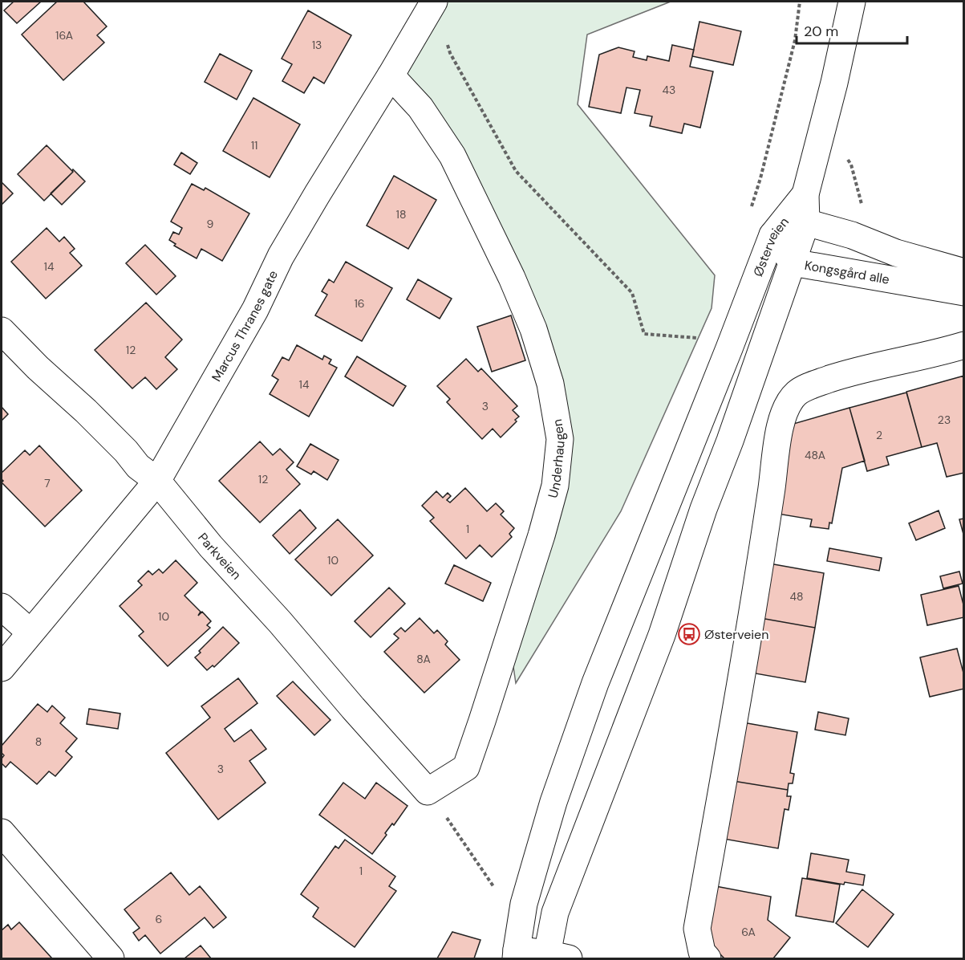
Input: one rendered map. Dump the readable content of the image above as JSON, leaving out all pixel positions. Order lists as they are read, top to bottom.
{
  "streets": {
    "street": [
      "Østerveien",
      "Kongsgård alle",
      "Marcus Thranes gate",
      "Underhaugen",
      "Parkveien"
    ]
  },
  "crossings": [
    ["Østerveien", "Kongsgård alle"],
    ["Marcus Thranes gate", "Underhaugen"],
    ["Marcus Thranes gate", "Parkveien"],
    ["Underhaugen", "Parkveien"]
  ],
  "places": {
    "bus stop": ["Østerveien"]
  },
  "house_numbers": [
    "16A",
    "13",
    "43",
    "11",
    "18",
    "9",
    "14",
    "16",
    "12",
    "14",
    "3",
    "23",
    "2",
    "48A",
    "12",
    "7",
    "1",
    "10",
    "48",
    "10",
    "8A",
    "8",
    "3",
    "1",
    "6",
    "6A"
  ],
  "scale_bar": "20 m"
}
